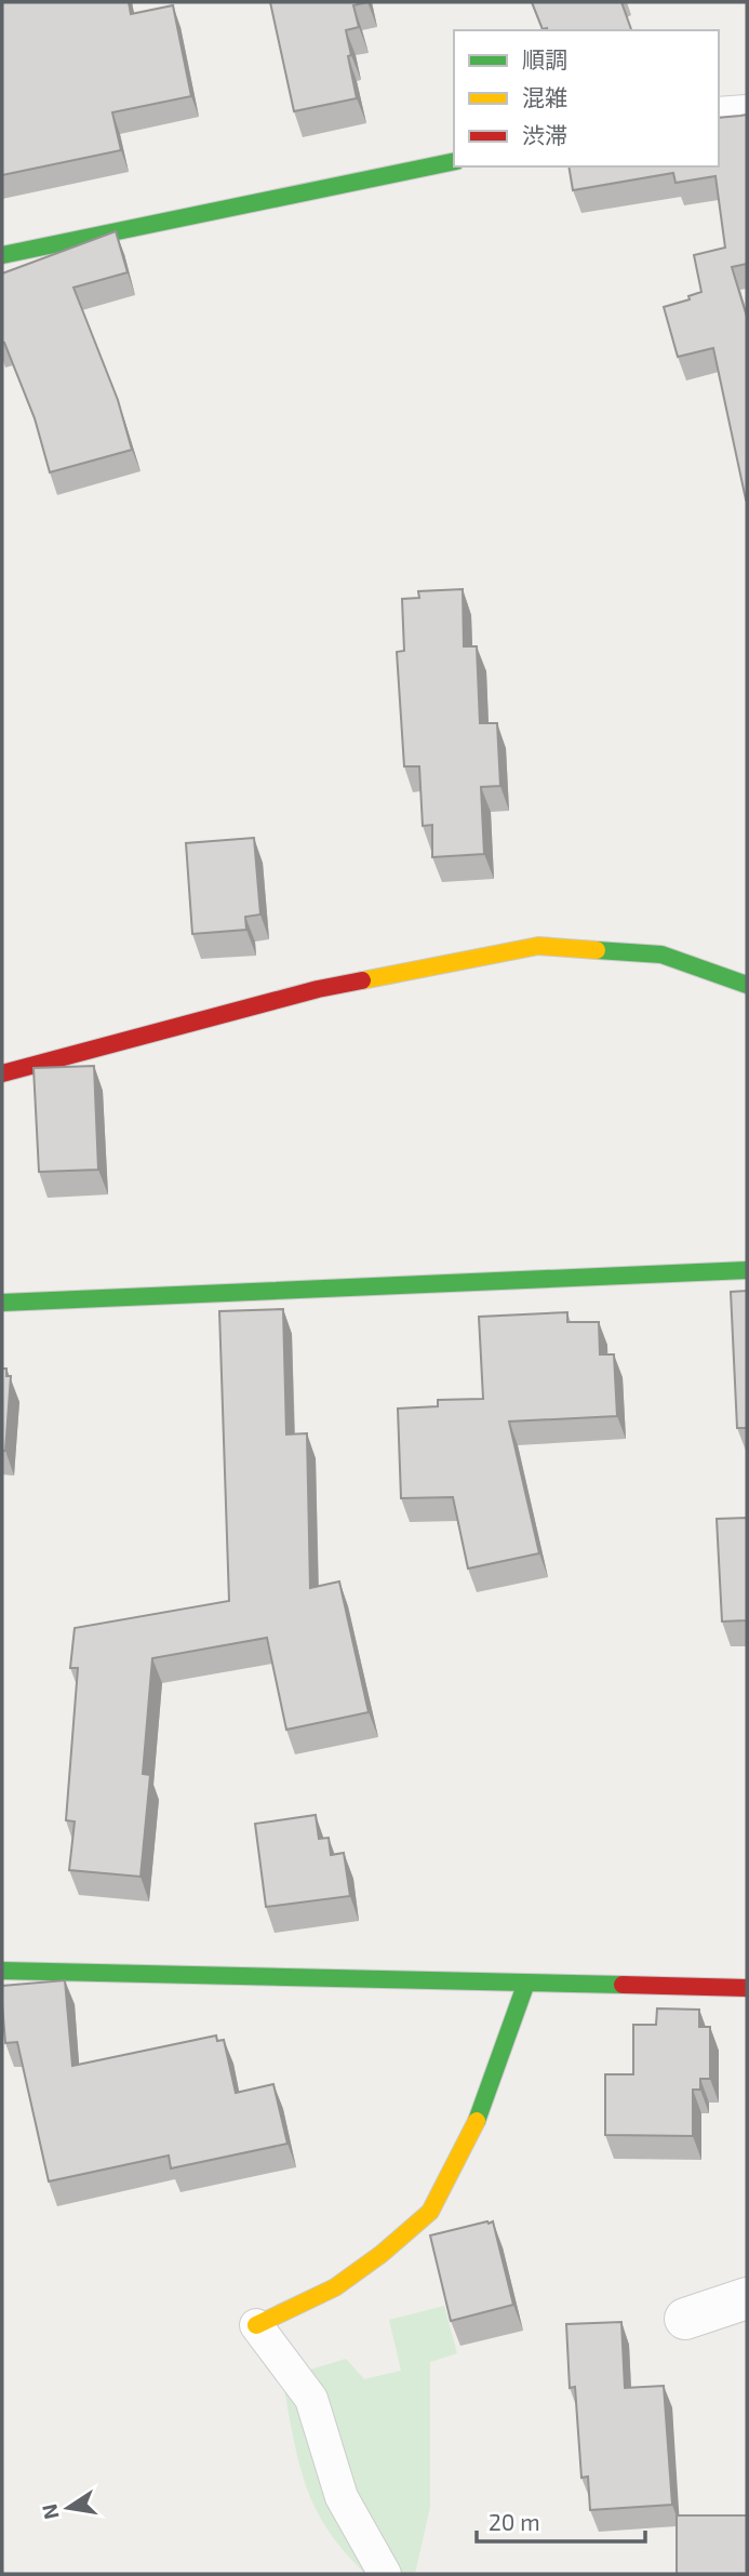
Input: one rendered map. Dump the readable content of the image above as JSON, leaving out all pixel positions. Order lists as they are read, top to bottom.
{
  "legend": ["順調", "混雑", "渋滞"],
  "scale_bar": "20 m",
  "north": "left"
}
